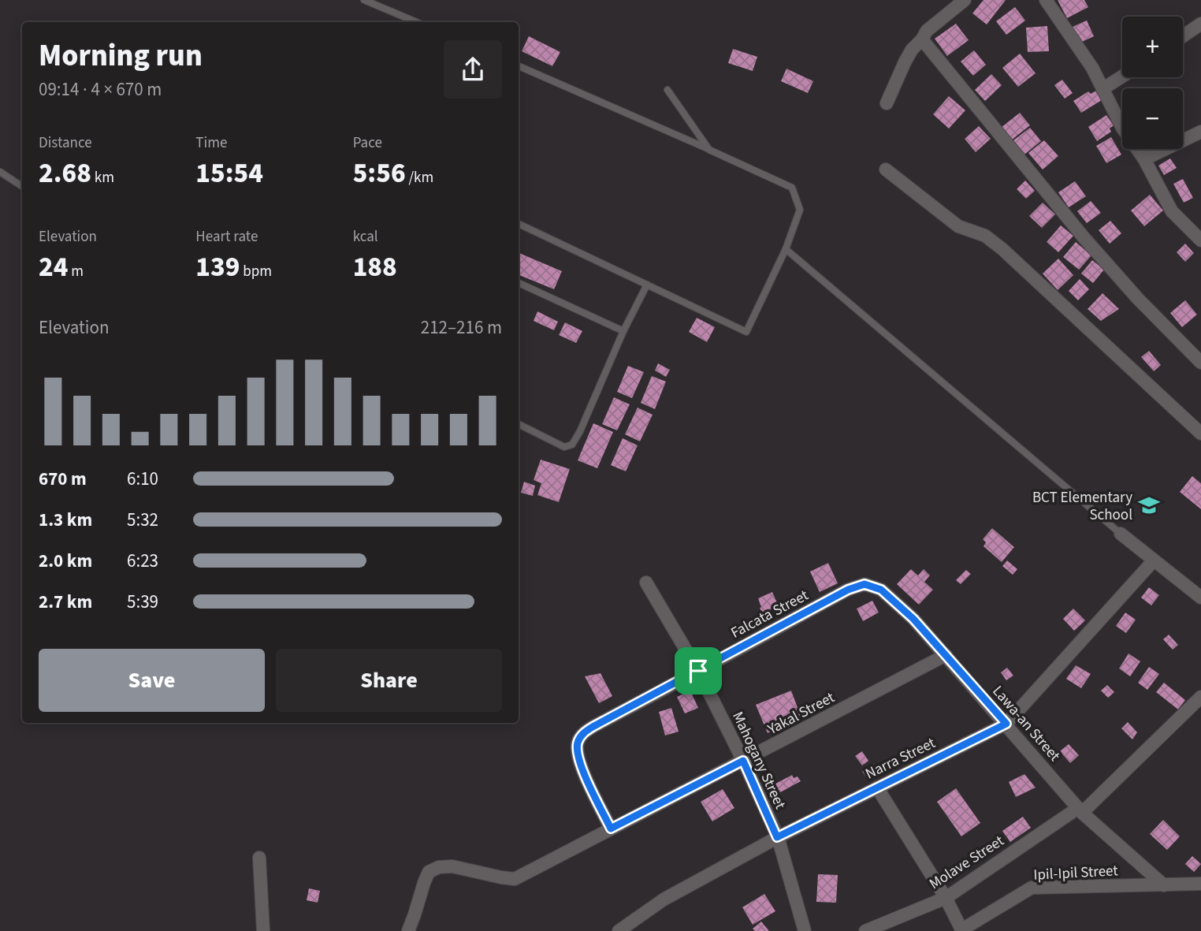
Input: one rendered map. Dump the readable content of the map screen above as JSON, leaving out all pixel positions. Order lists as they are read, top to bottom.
{
  "streets": {
    "street": [
      "Falcata Street",
      "Yakal Street",
      "Lawa-an Street",
      "Narra Street",
      "Mahogany Street",
      "Molave Street",
      "Ipil-Ipil Street"
    ]
  },
  "crossings": [
    ["Falcata Street", "Yakal Street"],
    ["Falcata Street", "Lawa-an Street"],
    ["Falcata Street", "Mahogany Street"],
    ["Yakal Street", "Lawa-an Street"],
    ["Yakal Street", "Mahogany Street"],
    ["Lawa-an Street", "Narra Street"],
    ["Lawa-an Street", "Molave Street"],
    ["Lawa-an Street", "Ipil-Ipil Street"],
    ["Narra Street", "Mahogany Street"]
  ],
  "places": {
    "school or university": ["BCT Elementary School"]
  },
  "page": {
    "map_buttons": ["+", "−"],
    "heading": ["Morning run", "09:14 · 4 × 670 m"],
    "stats": [
      ["Distance", "2.68 km"],
      ["Time", "15:54"],
      ["Pace", "5:56 /km"],
      ["Elevation", "24 m"],
      ["Heart rate", "139 bpm"],
      ["kcal", "188"]
    ],
    "chart": ["Elevation", "212–216 m"],
    "list": [
      {
        "name": "670 m",
        "note": "6:10"
      },
      {
        "name": "1.3 km",
        "note": "5:32"
      },
      {
        "name": "2.0 km",
        "note": "6:23"
      },
      {
        "name": "2.7 km",
        "note": "5:39"
      }
    ],
    "buttons": ["Save", "Share"]
  }
}
